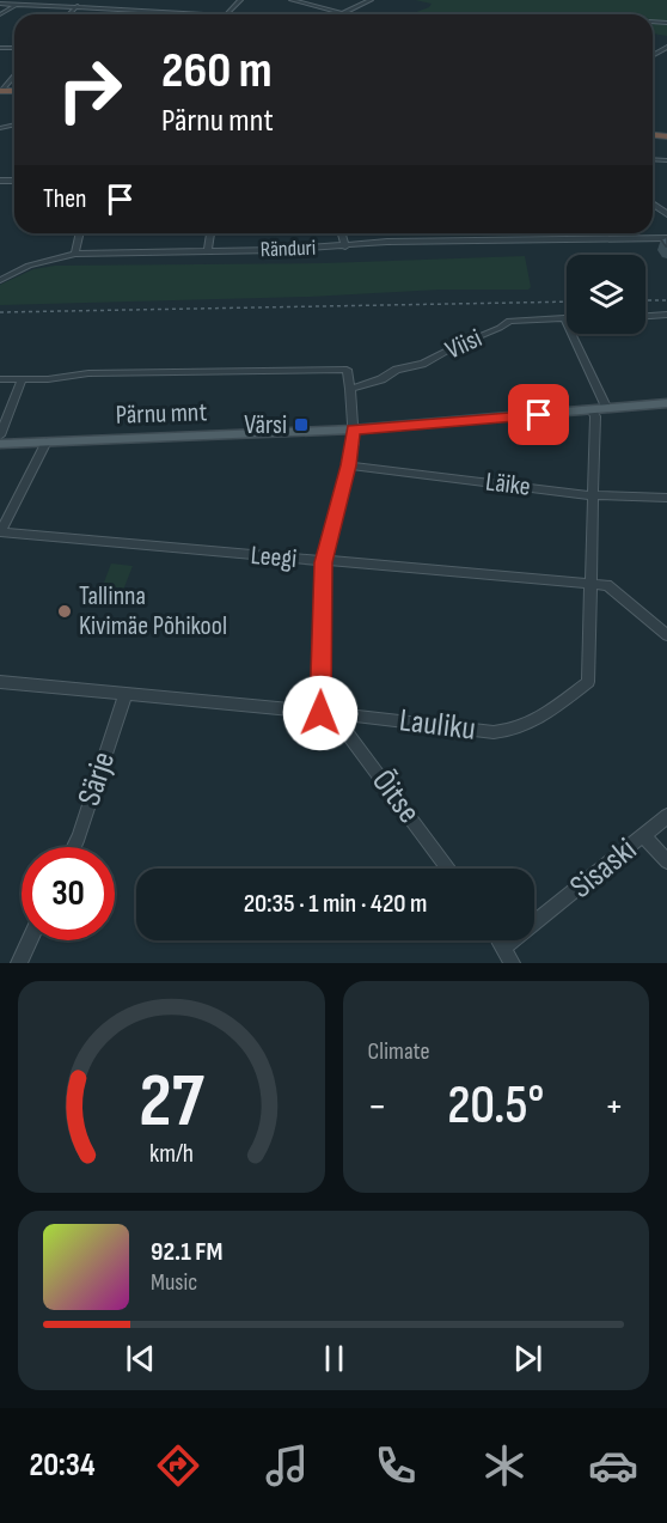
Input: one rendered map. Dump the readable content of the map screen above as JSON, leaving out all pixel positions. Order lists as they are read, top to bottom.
{
  "streets": {
    "main road": ["Pärnu mnt"],
    "street": [
      "Ränduri",
      "Viisi",
      "Läike",
      "Leegi",
      "Lauliku",
      "Särje",
      "Õitse",
      "Sisaski"
    ]
  },
  "crossings": [
    ["Pärnu mnt", "Lauliku"],
    ["Läike", "Lauliku"],
    ["Leegi", "Lauliku"],
    ["Lauliku", "Särje"],
    ["Lauliku", "Õitse"]
  ],
  "places": {
    "transit": ["Värsi"],
    "other": ["Tallinna Kivimäe Põhikool"]
  },
  "page": {
    "turn": ["260 m", "Pärnu mnt"],
    "then": "Then",
    "limit": "30",
    "trip": "20:35 · 1 min · 420 m",
    "tile": "Climate",
    "heat": ["−", "20.5°", "+"],
    "song": ["92.1 FM", "Music"],
    "tabs": "20:34",
    "gauge": ["27", "km/h"]
  }
}
